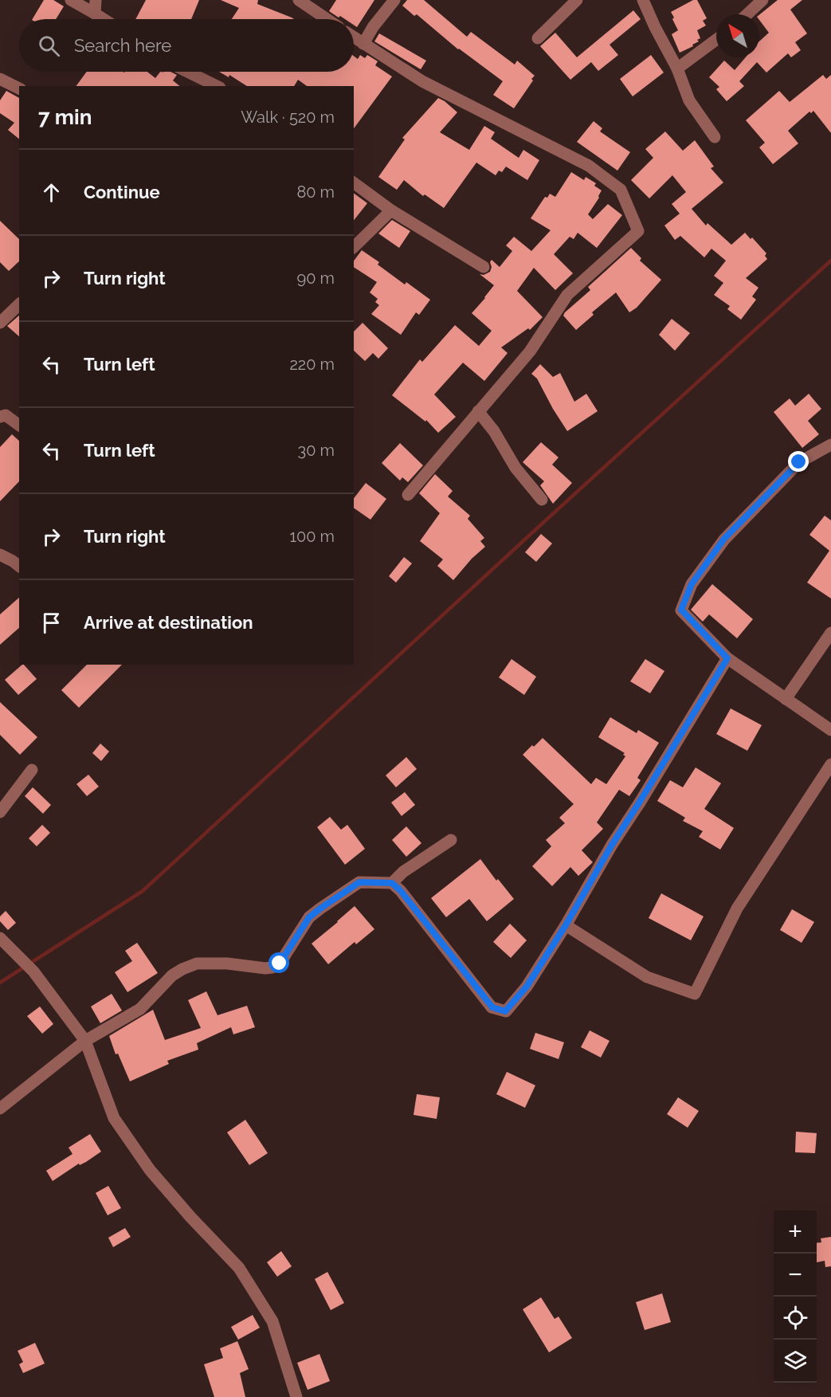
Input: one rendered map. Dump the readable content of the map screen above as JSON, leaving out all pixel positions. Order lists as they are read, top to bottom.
{
  "north": "top left",
  "page": {
    "search": "Search here",
    "heading": ["7 min", "Walk · 520 m"],
    "list": [
      ["Continue", "80 m"],
      ["Turn right", "90 m"],
      ["Turn left", "220 m"],
      ["Turn left", "30 m"],
      ["Turn right", "100 m"],
      "Arrive at destination"
    ],
    "map_buttons": ["+", "−"]
  }
}
